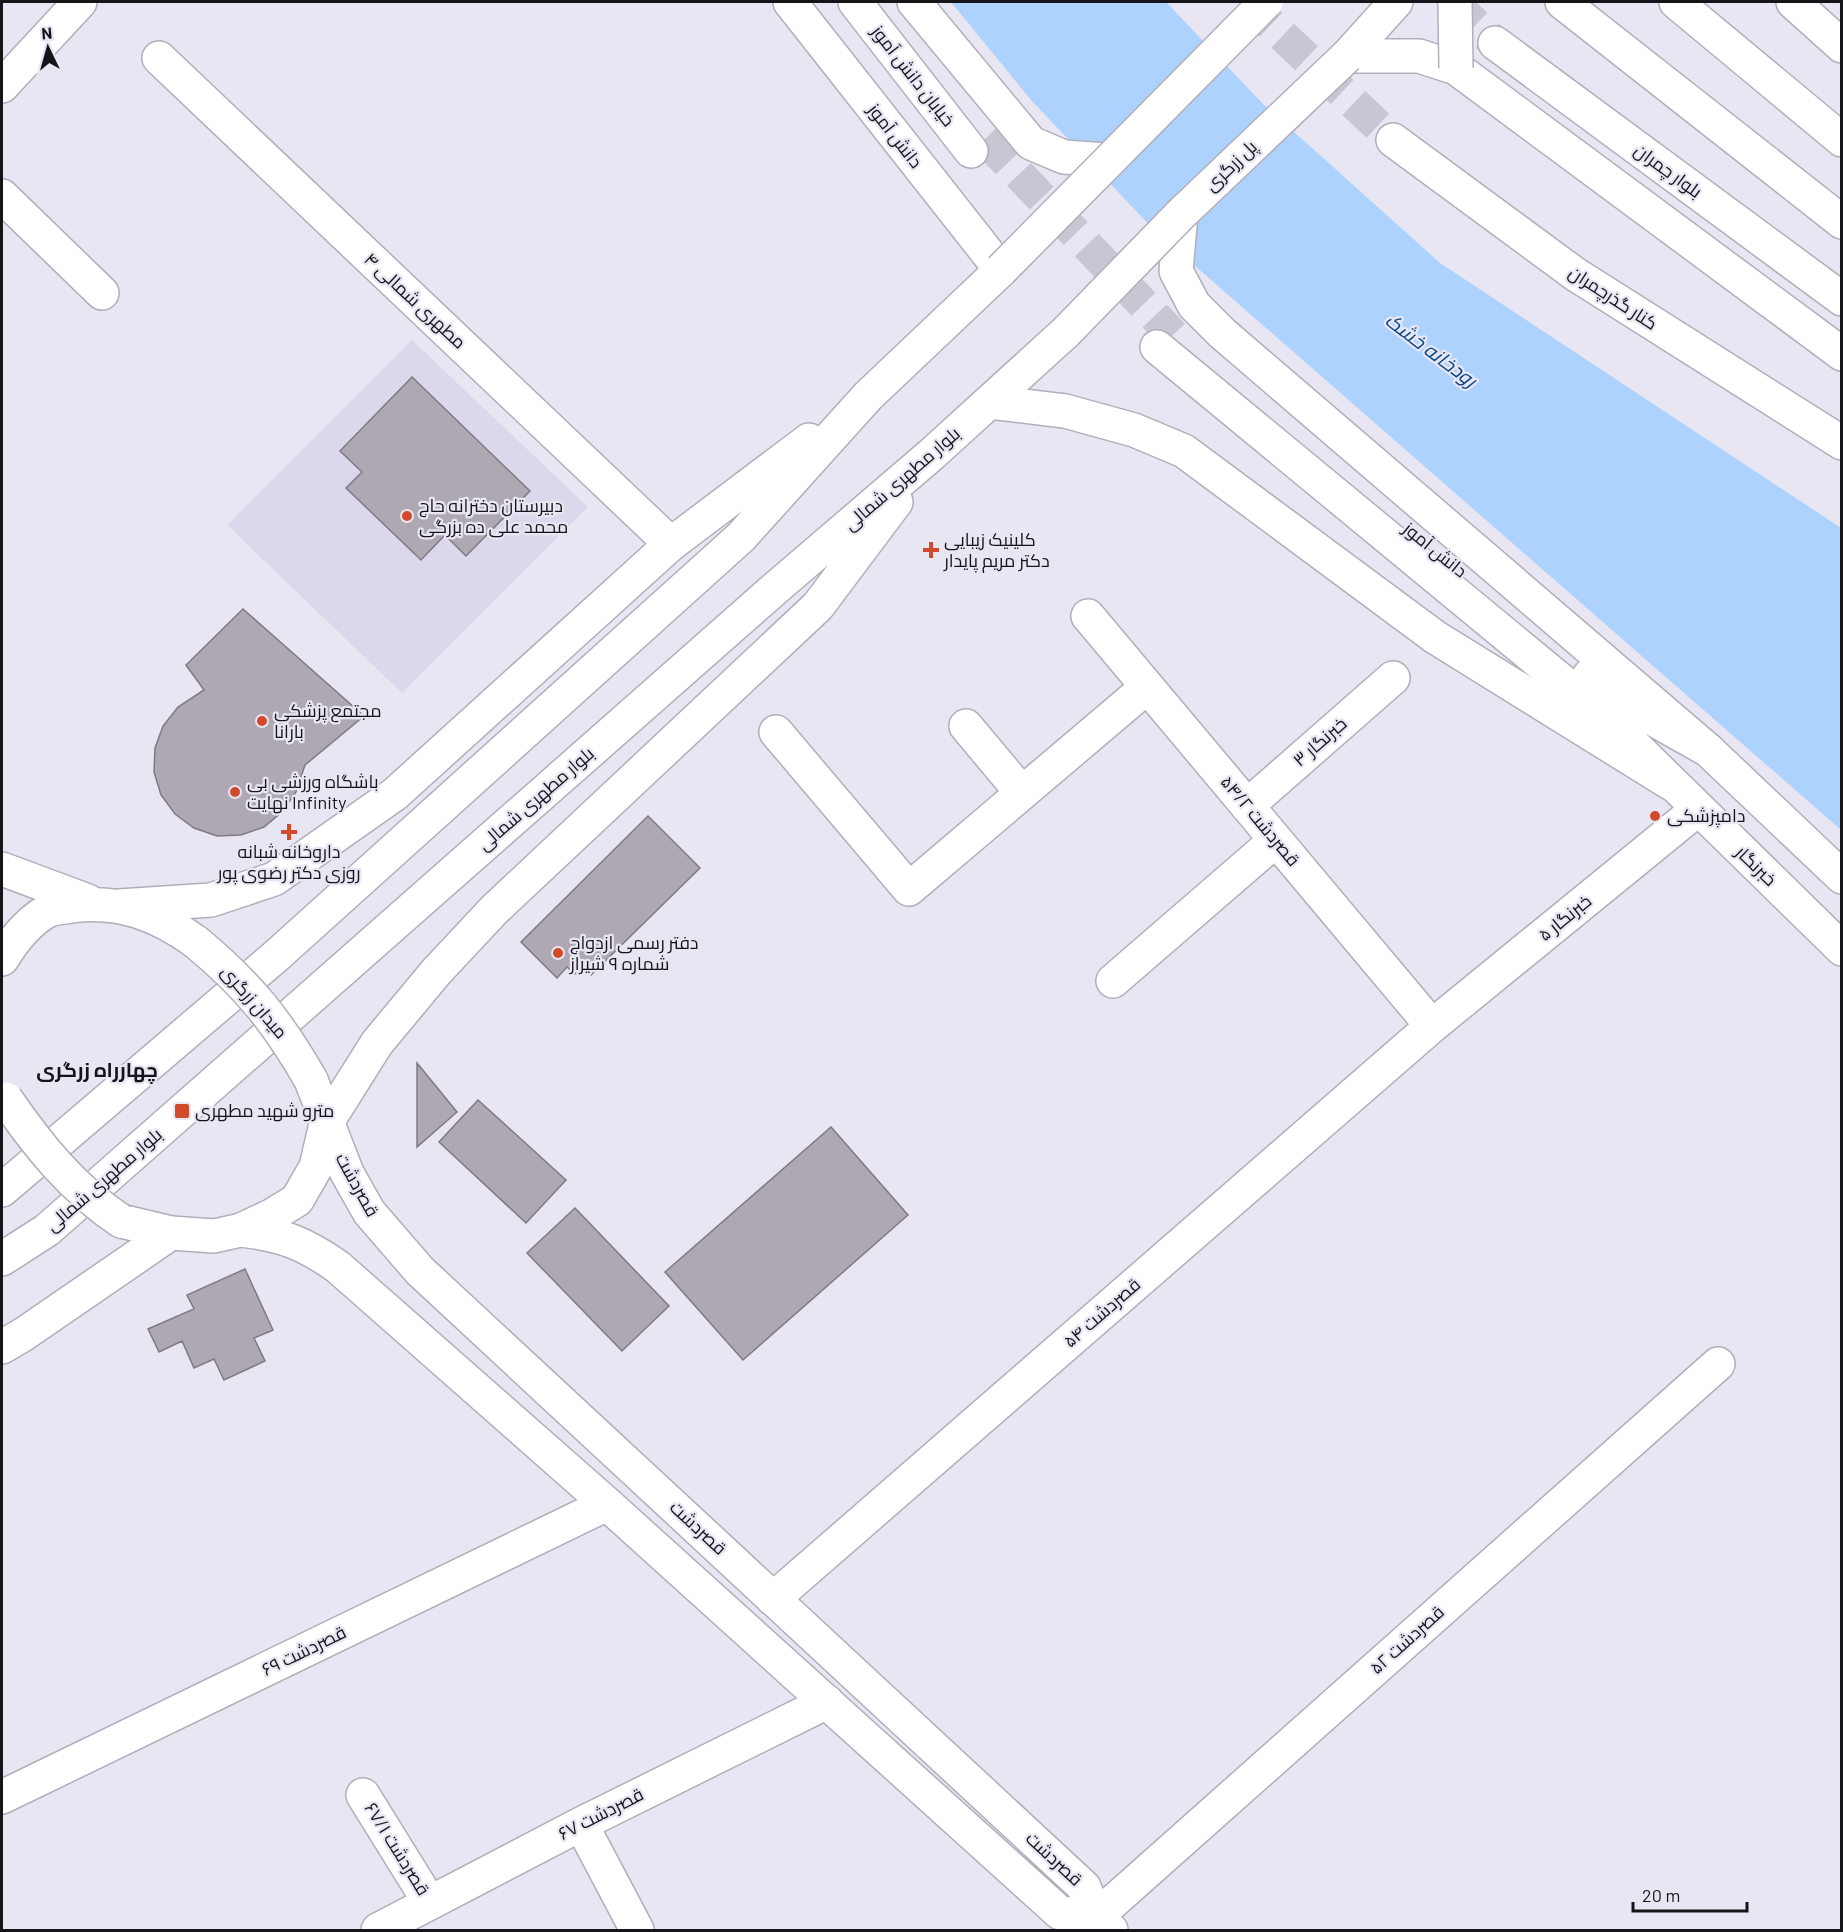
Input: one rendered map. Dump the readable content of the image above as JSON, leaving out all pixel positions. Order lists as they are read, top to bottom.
{
  "streets": {
    "main road": [
      "خیابان دانش آموز",
      "دانش آموز",
      "پل زرگری",
      "بلوار چمران",
      "کنار گذرچمران",
      "۴ مطهری شمالی",
      "بلوار مطهرى شمالى",
      "۳ خبرنگار",
      "۵۴/۲ قصردشت",
      "خبرنگار",
      "۵ خبرنگار",
      "میدان زرگری",
      "قصردشت",
      "۵۴ قصردشت",
      "۵۲ قصردشت",
      "۶۹ قصردشت",
      "۶۷ قصردشت",
      "۶۷/۱ قصردشت"
    ]
  },
  "crossings": [
    ["دانش آموز", "خبرنگار"],
    ["پل زرگری", "بلوار مطهرى شمالى"],
    ["۳ خبرنگار", "۵۴/۲ قصردشت"],
    ["۵۴/۲ قصردشت", "۵ خبرنگار"],
    ["۵۴/۲ قصردشت", "۵۴ قصردشت"],
    ["خبرنگار", "۵ خبرنگار"],
    ["۵ خبرنگار", "۵۴ قصردشت"],
    ["میدان زرگری", "قصردشت"],
    ["قصردشت", "۵۴ قصردشت"],
    ["قصردشت", "۵۲ قصردشت"],
    ["قصردشت", "۶۹ قصردشت"],
    ["قصردشت", "۶۷ قصردشت"],
    ["۶۷ قصردشت", "۶۷/۱ قصردشت"]
  ],
  "districts": ["چهارراه زرگری"],
  "water": ["رودخانه خشک"],
  "places": {
    "other": [
      "دبیرستان دخترانه حاج محمد علی ده بزرگی",
      "مجتمع پزشکی بارانا",
      "باشگاه ورزشی بی نهایت Infinity",
      "دامپزشکی",
      "دفتر رسمی ازدواج شماره ۹ شیراز"
    ],
    "health": ["کلینیک زیبایی دکتر مریم پایدار", "داروخانه شبانه روزی دکتر رضوی پور"],
    "transit": ["مترو شهید مطهری"]
  },
  "scale_bar": "20 m",
  "north": "top"
}
